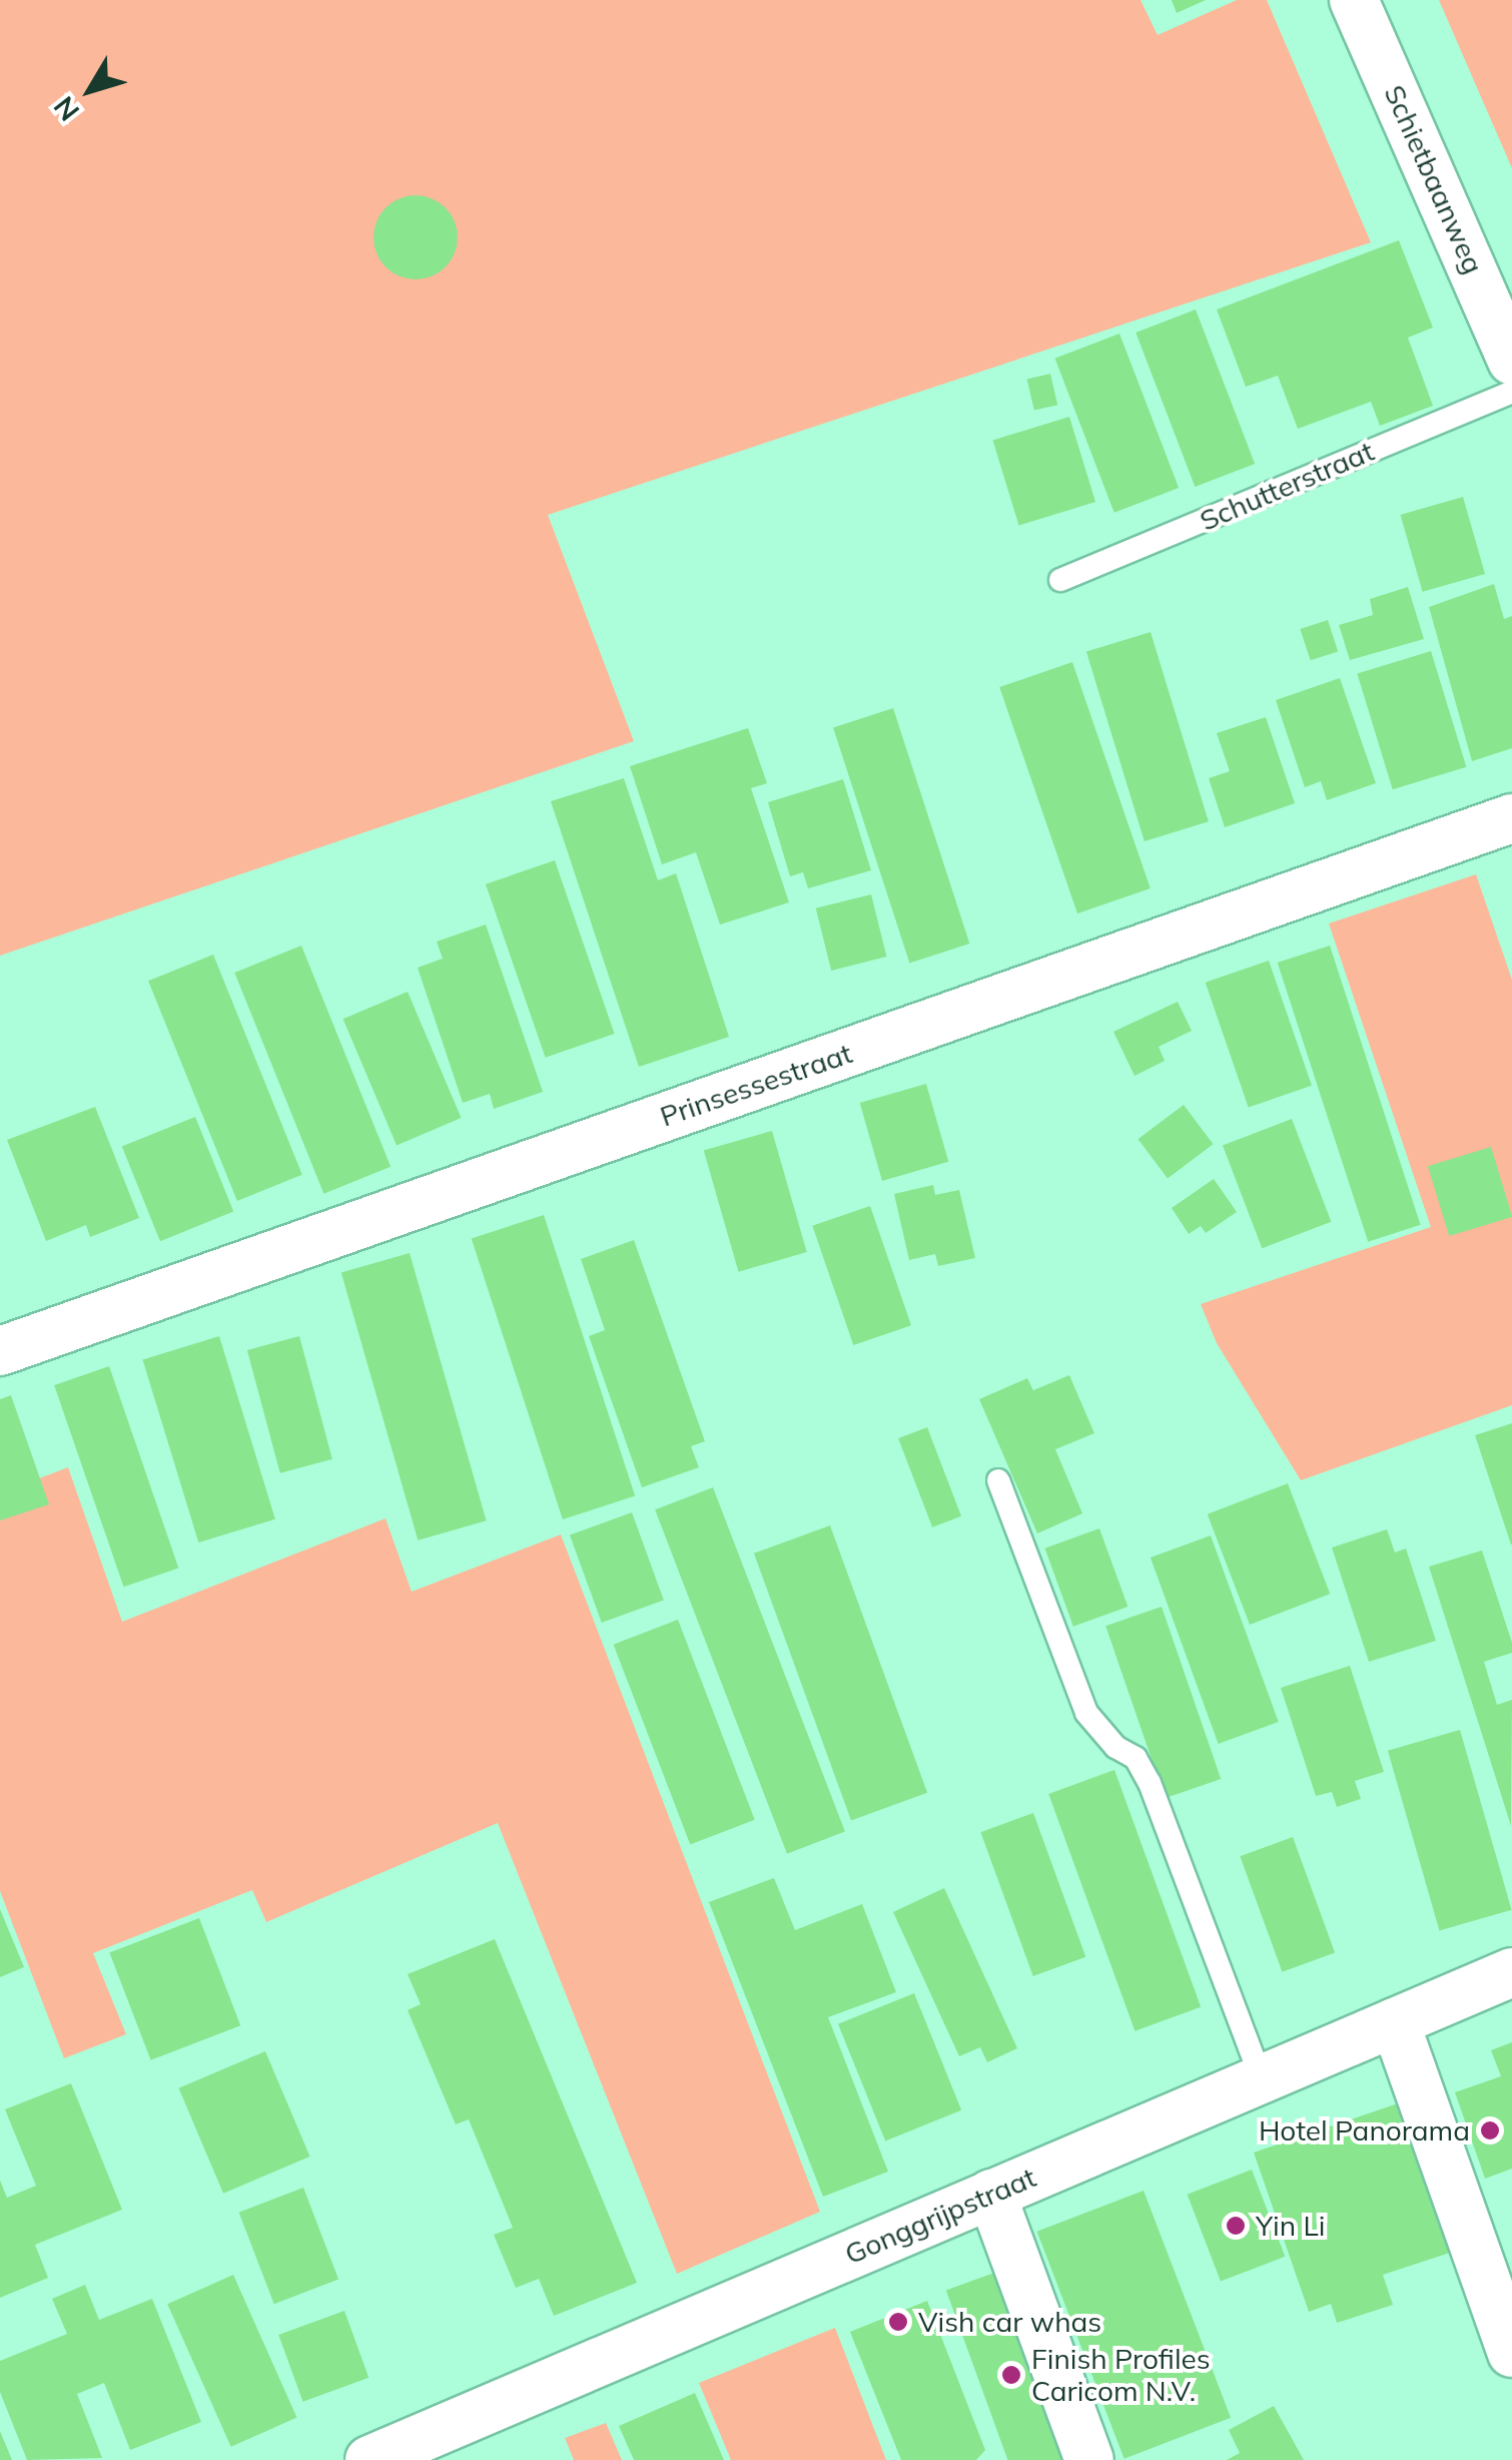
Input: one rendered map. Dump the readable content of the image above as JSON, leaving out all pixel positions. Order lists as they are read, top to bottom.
{
  "streets": {
    "street": ["Schietbaanweg", "Prinsessestraat", "Gonggrijpstraat"],
    "lane": ["Schutterstraat"]
  },
  "places": [
    "Hotel Panorama",
    "Yin Li",
    "Vish car whas",
    "Finish Profiles Caricom N.V."
  ],
  "north": "bottom left"
}
